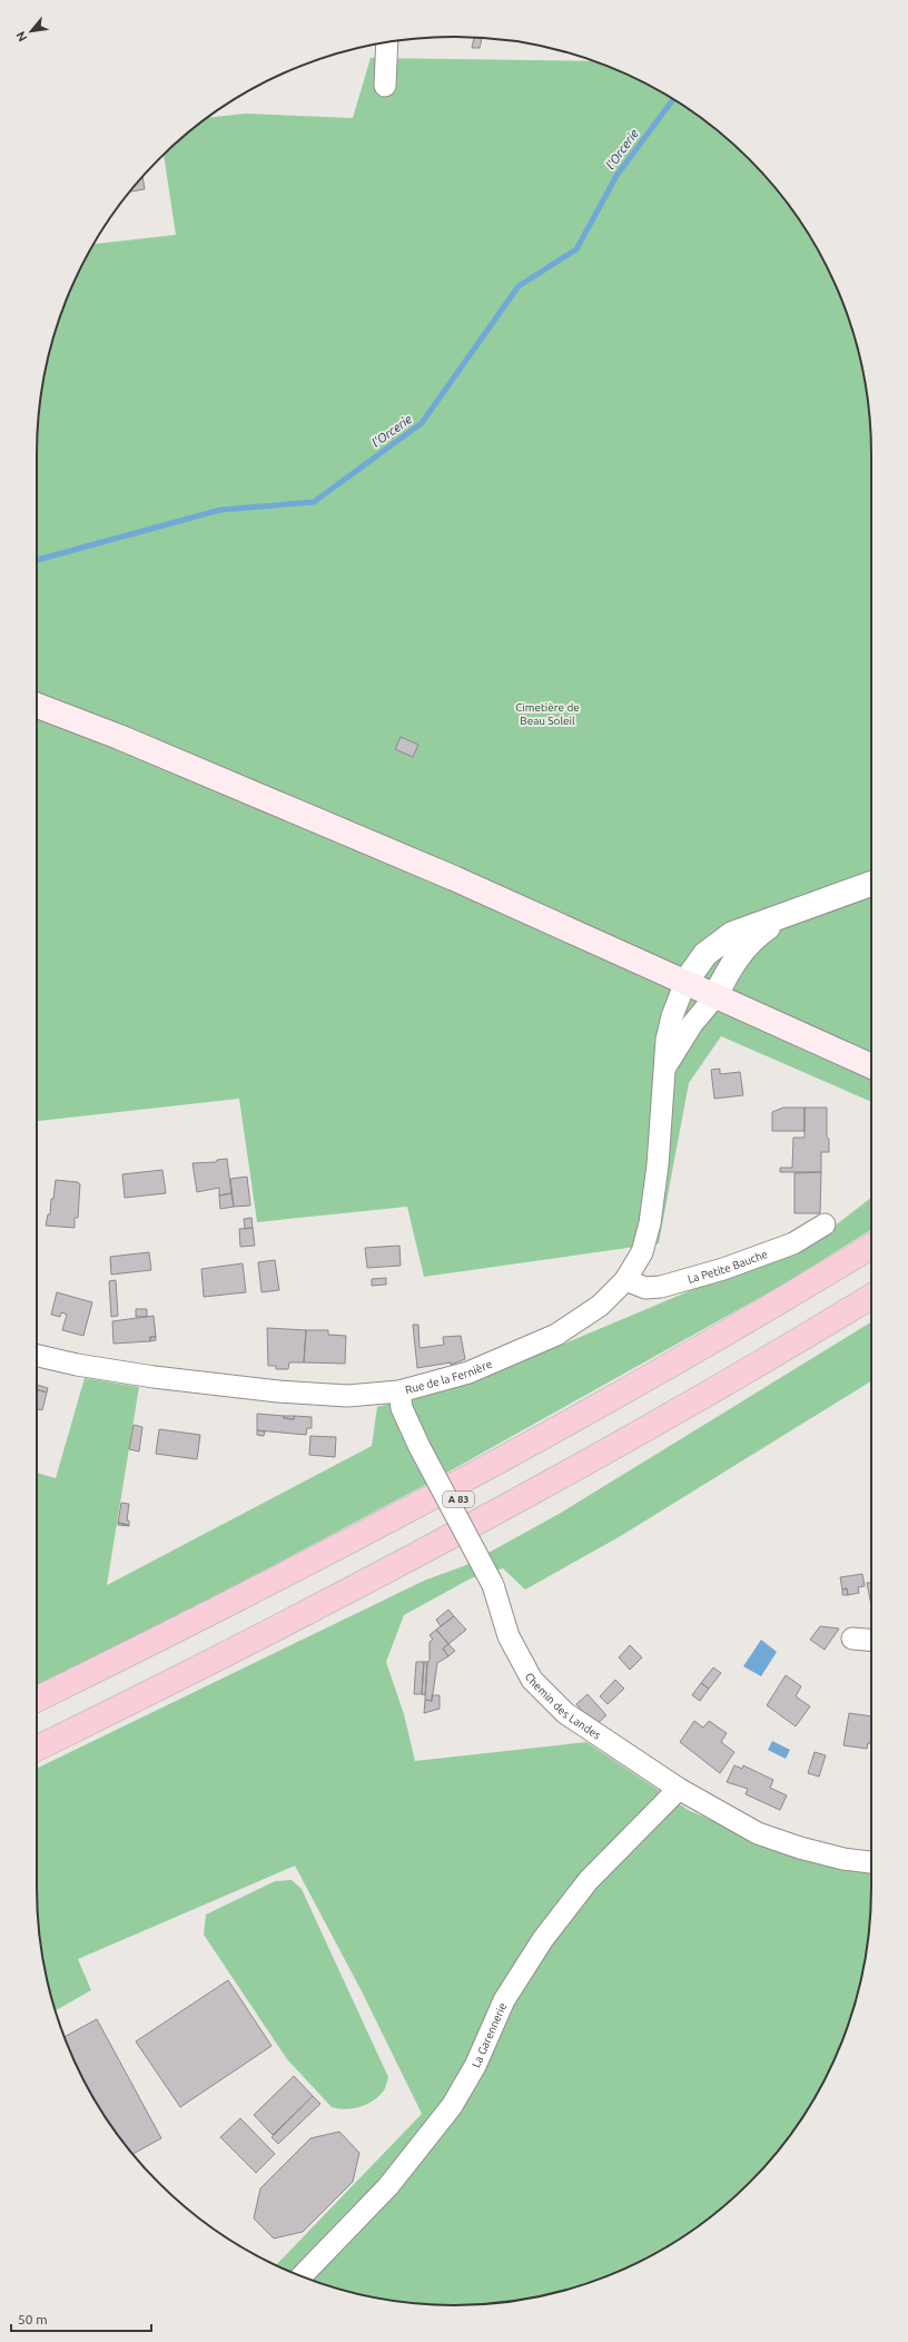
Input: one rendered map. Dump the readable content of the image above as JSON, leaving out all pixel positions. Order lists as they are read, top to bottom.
{
  "streets": {
    "highway": ["A 83"],
    "street": [
      "La Petite Bauche",
      "Rue de la Fernière",
      "Chemin des Landes",
      "La Garennerie"
    ]
  },
  "crossings": [
    ["La Petite Bauche", "Rue de la Fernière"],
    ["Rue de la Fernière", "Chemin des Landes"],
    ["Chemin des Landes", "La Garennerie"]
  ],
  "water": ["l'Orcerie"],
  "parks": ["Cimetière de Beau Soleil"],
  "scale_bar": "50 m",
  "north": "bottom left"
}
